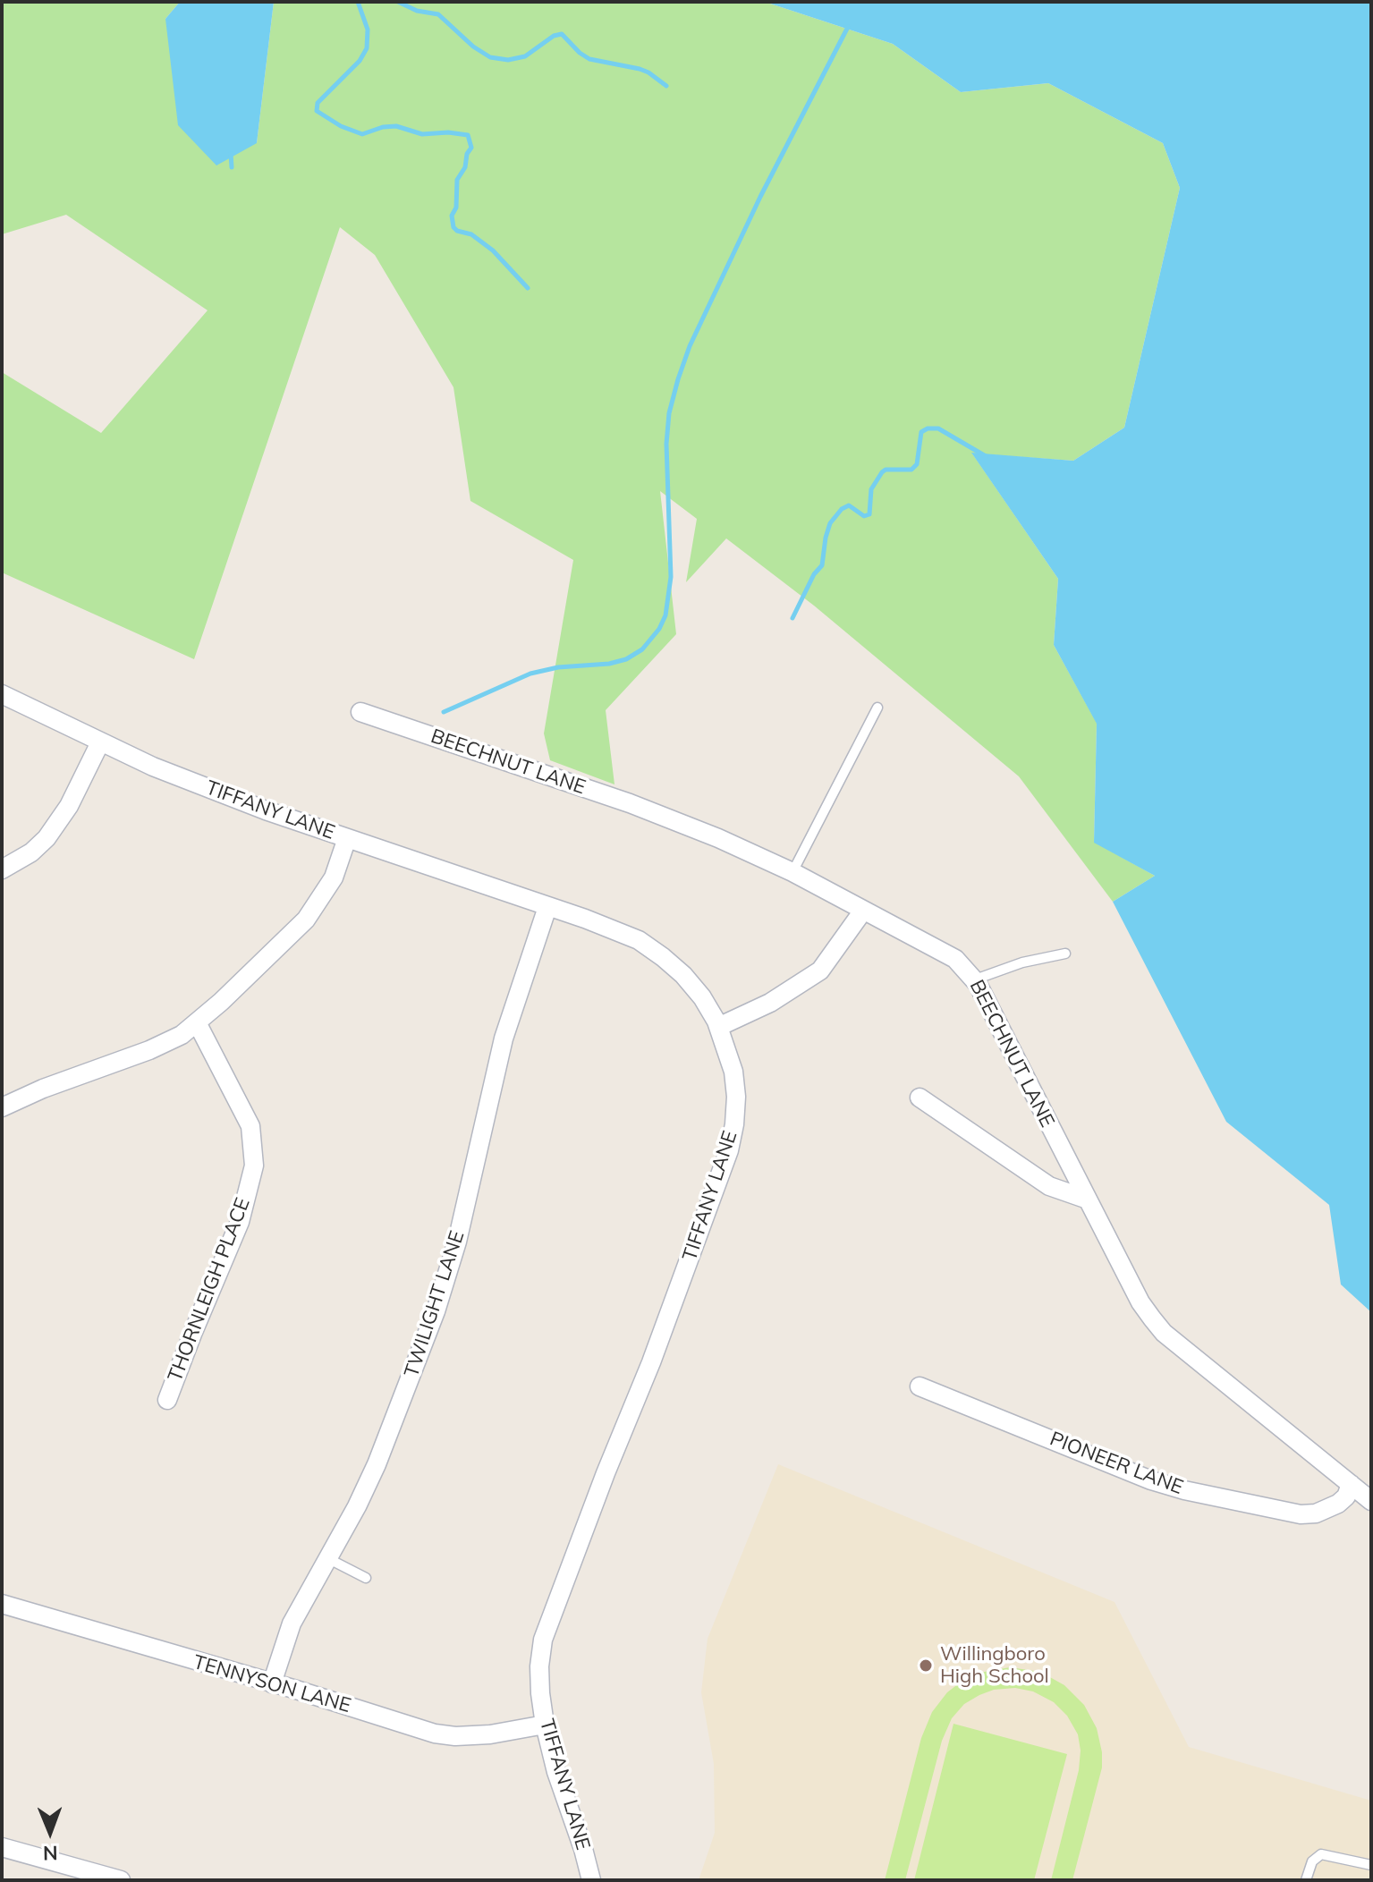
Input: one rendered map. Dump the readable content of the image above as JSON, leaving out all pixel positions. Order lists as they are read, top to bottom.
{
  "streets": {
    "street": [
      "BEECHNUT LANE",
      "TIFFANY LANE",
      "THORNLEIGH PLACE",
      "TWILIGHT LANE",
      "PIONEER LANE",
      "TENNYSON LANE"
    ]
  },
  "crossings": [
    ["BEECHNUT LANE", "PIONEER LANE"],
    ["TIFFANY LANE", "TWILIGHT LANE"],
    ["TIFFANY LANE", "TENNYSON LANE"],
    ["TWILIGHT LANE", "TENNYSON LANE"]
  ],
  "places": ["Willingboro High School"],
  "north": "bottom"
}
